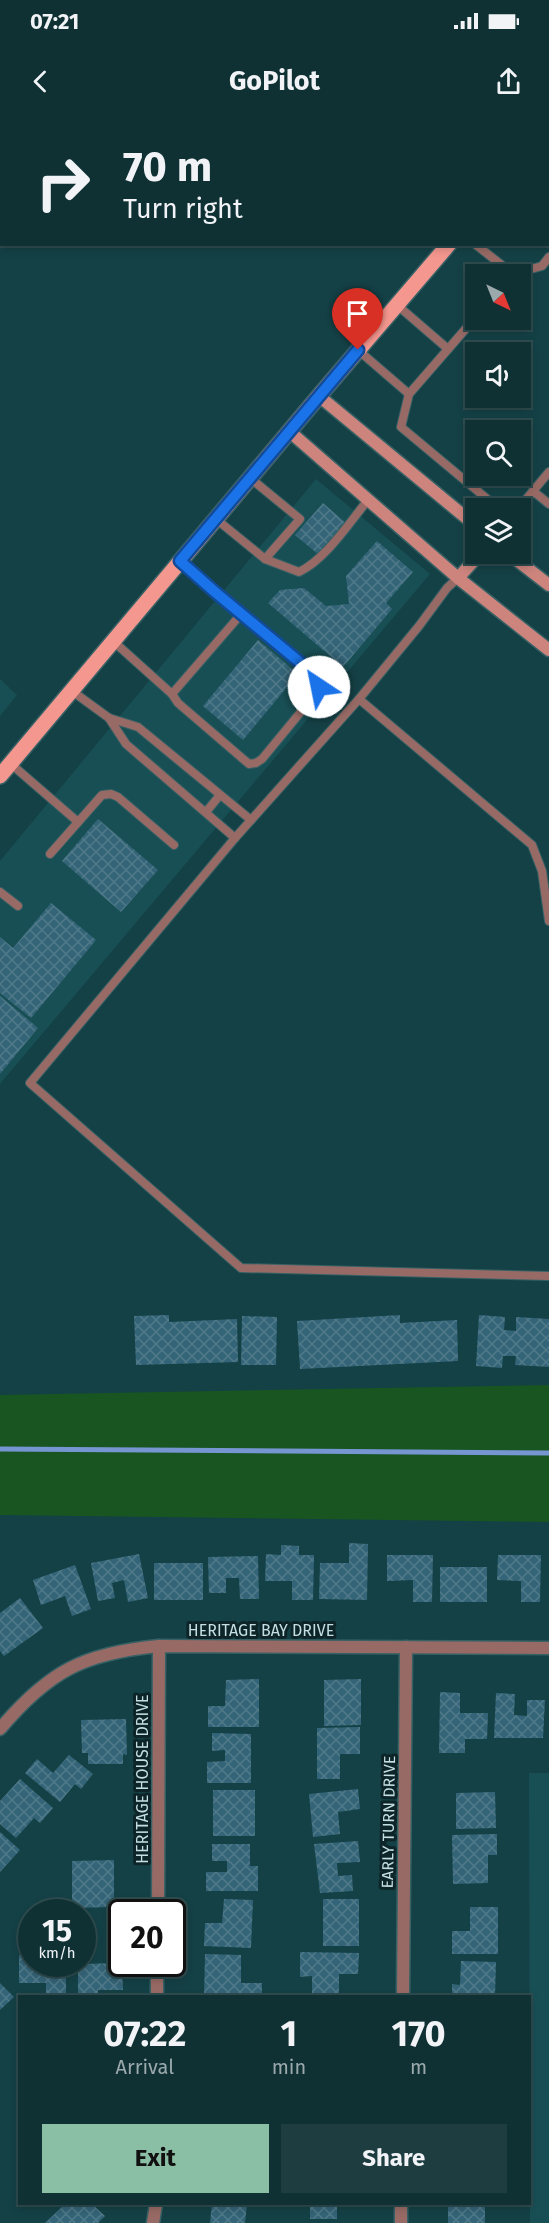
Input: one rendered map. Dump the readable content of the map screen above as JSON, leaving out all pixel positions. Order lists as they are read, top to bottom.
{
  "streets": {
    "street": ["HERITAGE BAY DRIVE", "HERITAGE HOUSE DRIVE", "EARLY TURN DRIVE"]
  },
  "crossings": [
    ["HERITAGE BAY DRIVE", "HERITAGE HOUSE DRIVE"],
    ["HERITAGE BAY DRIVE", "EARLY TURN DRIVE"]
  ],
  "north": "bottom right",
  "page": {
    "status": "07:21",
    "header": "GoPilot",
    "turn": ["70 m", "Turn right"],
    "speed": "15 km/h",
    "limit": "20",
    "eta": [
      "07:22",
      "Arrival",
      "1",
      "min",
      "170",
      "m"
    ],
    "buttons": ["Exit", "Share"]
  }
}
